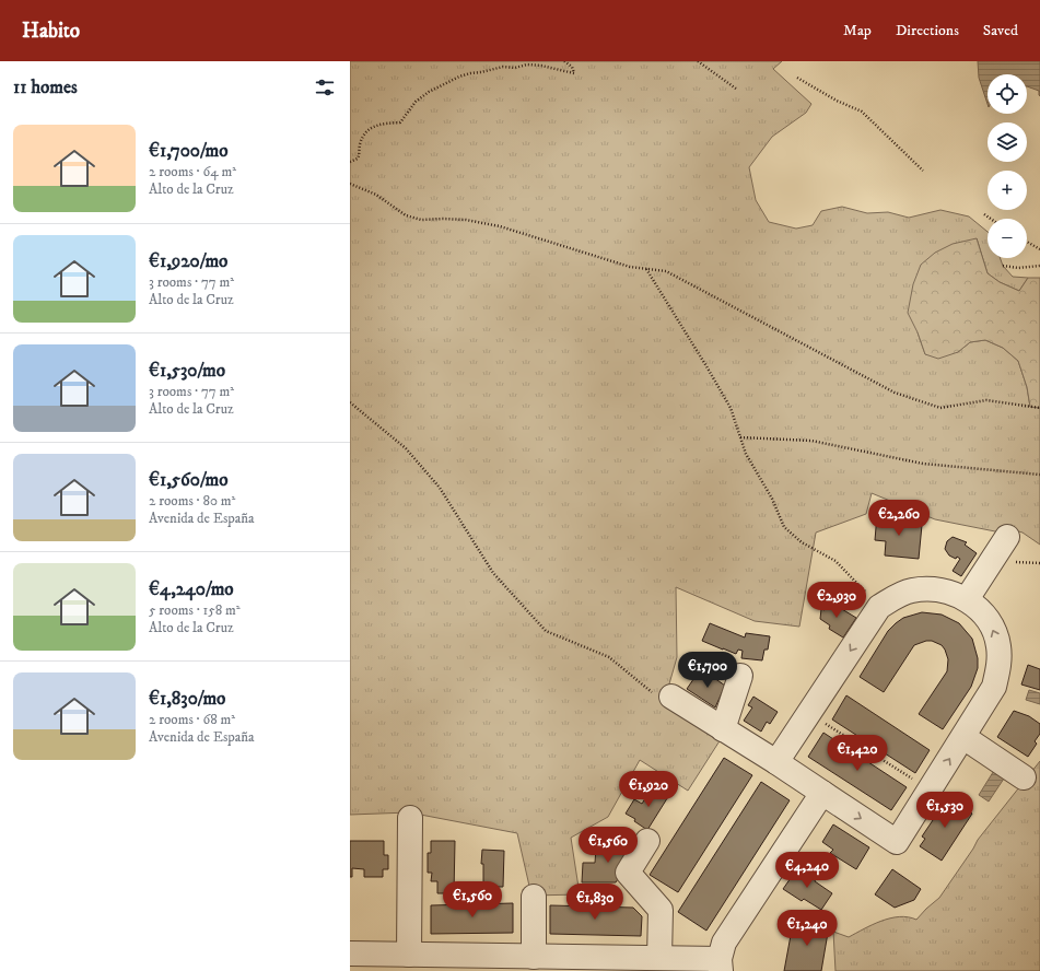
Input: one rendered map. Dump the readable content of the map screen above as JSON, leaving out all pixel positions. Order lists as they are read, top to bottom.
{
  "page": {
    "header": "Habito",
    "nav": ["Map", "Directions", "Saved"],
    "heading": "11 homes",
    "map_buttons": ["+", "−"],
    "list": [
      {
        "name": "€1,700/mo",
        "note": "2 rooms · 64 m² · Alto de la Cruz"
      },
      {
        "name": "€1,920/mo",
        "note": "3 rooms · 77 m² · Alto de la Cruz"
      },
      {
        "name": "€1,530/mo",
        "note": "3 rooms · 77 m² · Alto de la Cruz"
      },
      {
        "name": "€1,560/mo",
        "note": "2 rooms · 80 m² · Avenida de España"
      },
      {
        "name": "€4,240/mo",
        "note": "5 rooms · 158 m² · Alto de la Cruz"
      },
      {
        "name": "€1,830/mo",
        "note": "2 rooms · 68 m² · Avenida de España"
      }
    ],
    "price": [
      "€2,260",
      "€2,930",
      "€1,700",
      "€1,420",
      "€1,920",
      "€1,530",
      "€1,560",
      "€4,240",
      "€1,560",
      "€1,830",
      "€1,240"
    ]
  }
}
